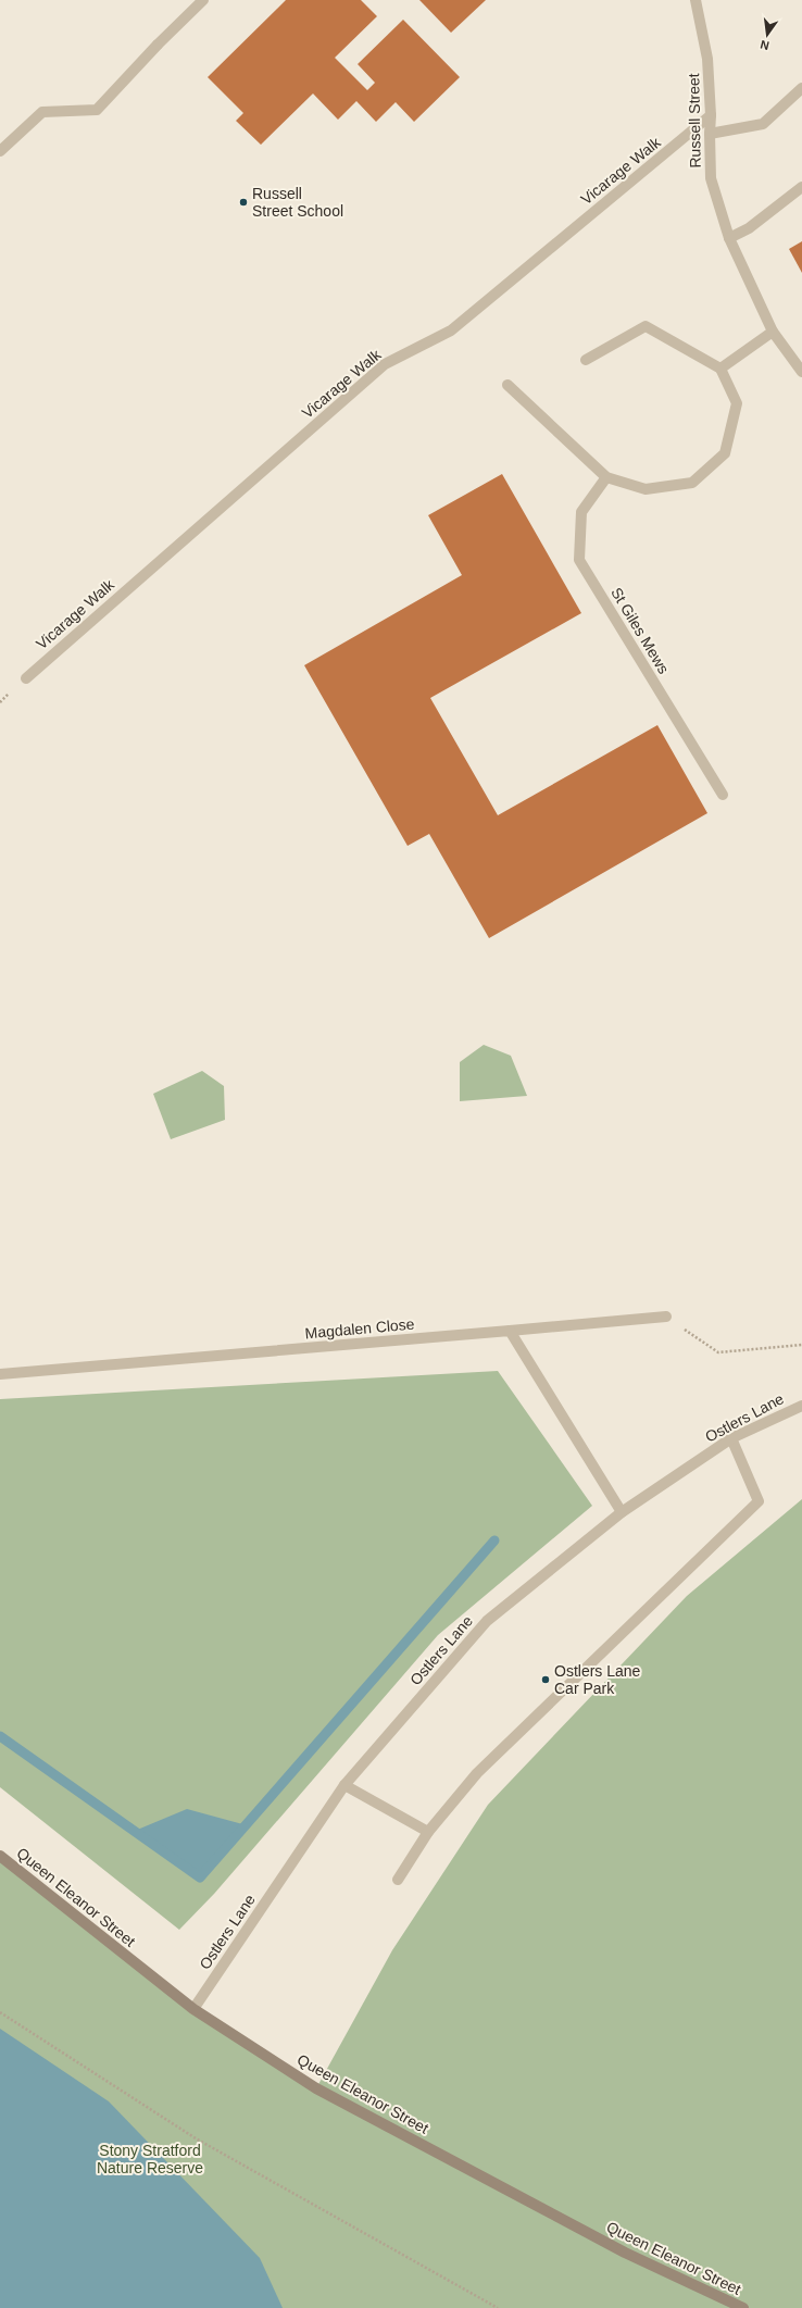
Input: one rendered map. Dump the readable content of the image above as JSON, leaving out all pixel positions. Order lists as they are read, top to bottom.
{
  "streets": {
    "street": [
      "Russell Street",
      "Vicarage Walk",
      "St Giles Mews",
      "Magdalen Close",
      "Ostlers Lane",
      "Queen Eleanor Street"
    ]
  },
  "crossings": [
    ["Russell Street", "Vicarage Walk"],
    ["Ostlers Lane", "Queen Eleanor Street"]
  ],
  "parks": ["Stony Stratford Nature Reserve"],
  "places": ["Russell Street School", "Ostlers Lane Car Park"],
  "north": "bottom"
}
